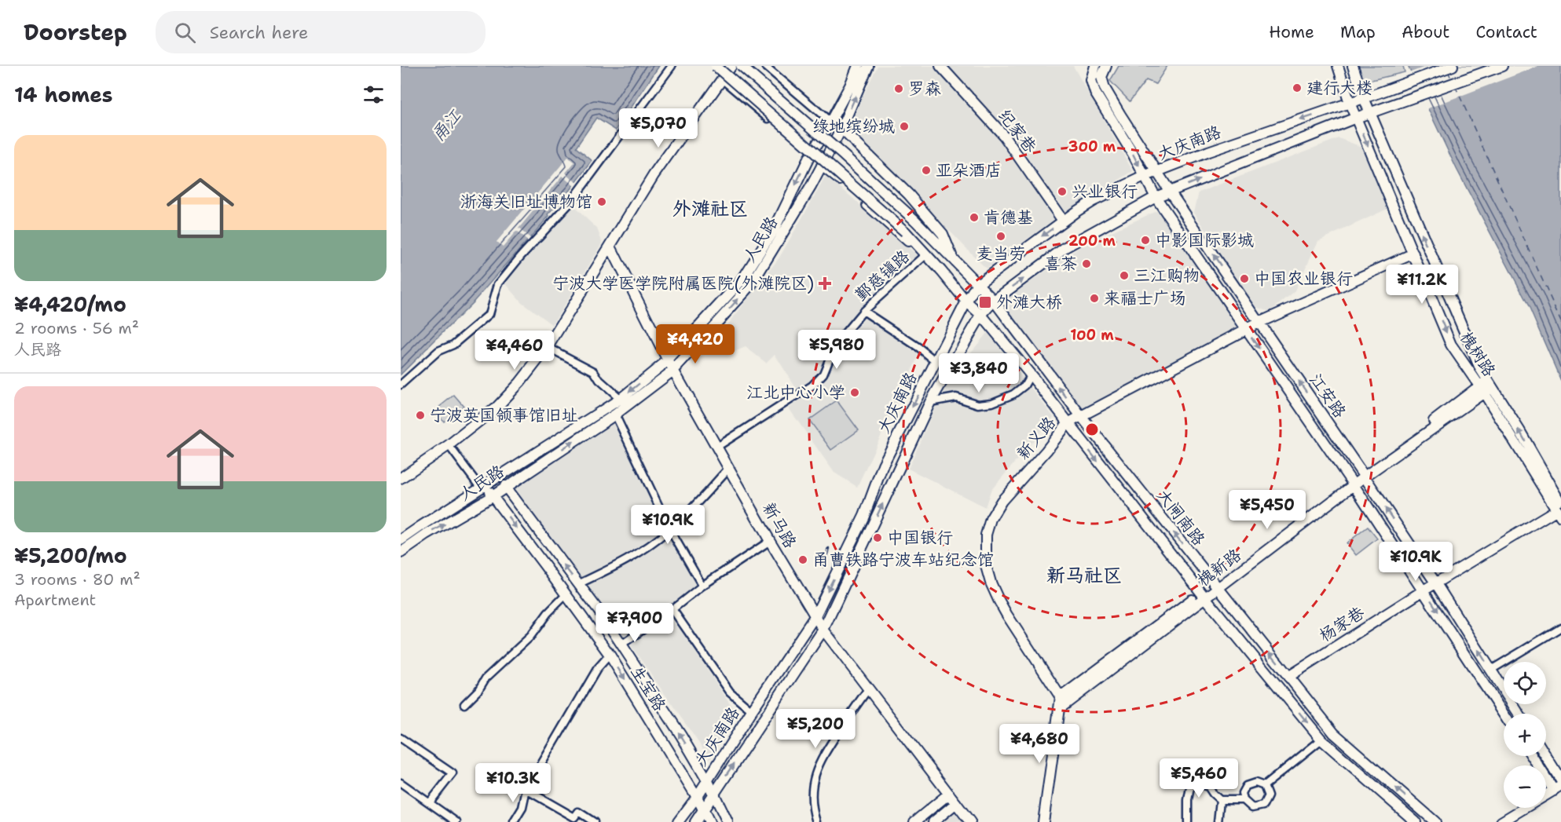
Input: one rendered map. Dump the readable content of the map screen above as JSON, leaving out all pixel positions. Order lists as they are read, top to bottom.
{
  "streets": {
    "main road": [
      "纪家巷",
      "大庆南路",
      "人民路",
      "槐树路",
      "江安路",
      "新义路",
      "大闸南路",
      "新马路",
      "槐新路",
      "杨家巷",
      "生宝路"
    ],
    "street": ["鄞慈镇路"]
  },
  "crossings": [
    ["纪家巷", "大庆南路"],
    ["大庆南路", "槐树路"],
    ["大庆南路", "江安路"],
    ["大庆南路", "大闸南路"],
    ["大庆南路", "新马路"],
    ["大庆南路", "生宝路"],
    ["人民路", "新马路"],
    ["人民路", "生宝路"],
    ["鄞慈镇路", "新马路"],
    ["槐树路", "新义路"],
    ["槐树路", "槐新路"],
    ["槐树路", "杨家巷"],
    ["江安路", "新义路"],
    ["江安路", "槐新路"],
    ["江安路", "杨家巷"],
    ["新义路", "大闸南路"],
    ["新义路", "槐新路"],
    ["大闸南路", "槐新路"],
    ["大闸南路", "杨家巷"]
  ],
  "districts": ["外滩社区", "新马社区"],
  "water": ["甬江"],
  "places": {
    "other": [
      "建行大楼",
      "罗森",
      "绿地缤纷城",
      "亚朵酒店",
      "兴业银行",
      "浙海关旧址博物馆",
      "肯德基",
      "麦当劳",
      "中影国际影城",
      "喜茶",
      "三江购物",
      "中国农业银行",
      "来福士广场",
      "江北中心小学",
      "宁波英国领事馆旧址",
      "中国银行",
      "甬曹铁路宁波车站纪念馆"
    ],
    "health": ["宁波大学医学院附属医院(外滩院区)"],
    "transit": ["外滩大桥"]
  },
  "page": {
    "header": "Doorstep",
    "search": "Search here",
    "nav": [
      "Home",
      "Map",
      "About",
      "Contact"
    ],
    "heading": "14 homes",
    "price": [
      "¥5,070",
      "¥11.2K",
      "¥4,420",
      "¥5,980",
      "¥4,460",
      "¥3,840",
      "¥5,450",
      "¥10.9K",
      "¥10.9K",
      "¥7,900",
      "¥5,200",
      "¥4,680",
      "¥5,460",
      "¥10.3K"
    ],
    "list": [
      {
        "name": "¥4,420/mo",
        "note": "2 rooms · 56 m² · 人民路"
      },
      {
        "name": "¥5,200/mo",
        "note": "3 rooms · 80 m² · Apartment"
      }
    ],
    "map_buttons": ["+", "−"]
  },
  "rings": ["300 m", "200 m", "100 m"]
}
